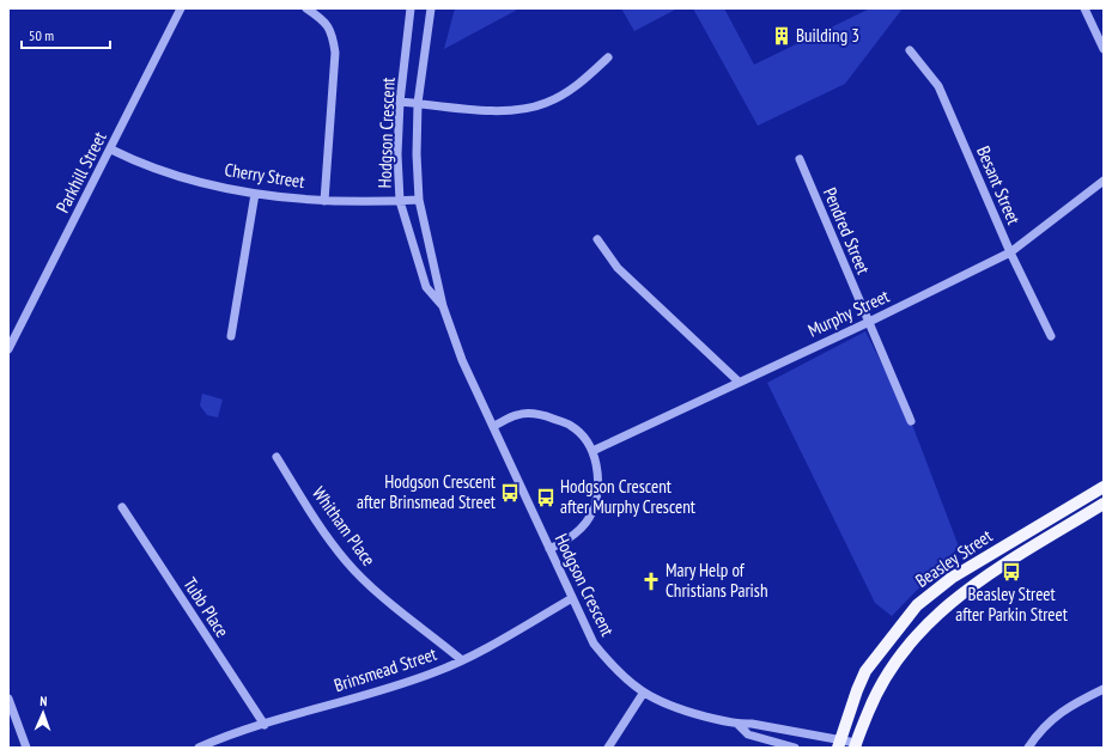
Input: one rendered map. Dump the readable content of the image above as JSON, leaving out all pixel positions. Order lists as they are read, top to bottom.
{
  "streets": {
    "main road": ["Beasley Street"],
    "street": [
      "Hodgson Crescent",
      "Parkhill Street",
      "Cherry Street",
      "Besant Street",
      "Pendred Street",
      "Murphy Street",
      "Whitham Place",
      "Tubb Place",
      "Brinsmead Street"
    ]
  },
  "crossings": [
    ["Hodgson Crescent", "Cherry Street"],
    ["Hodgson Crescent", "Beasley Street"],
    ["Hodgson Crescent", "Brinsmead Street"],
    ["Parkhill Street", "Cherry Street"],
    ["Besant Street", "Murphy Street"],
    ["Pendred Street", "Murphy Street"],
    ["Whitham Place", "Brinsmead Street"],
    ["Tubb Place", "Brinsmead Street"]
  ],
  "places": {
    "building": ["Building 3"],
    "bus stop": ["Hodgson Crescent after Brinsmead Street", "Hodgson Crescent after Murphy Crescent", "Beasley Street after Parkin Street"],
    "church": ["Mary Help of Christians Parish"]
  },
  "scale_bar": "50 m",
  "north": "top"
}
